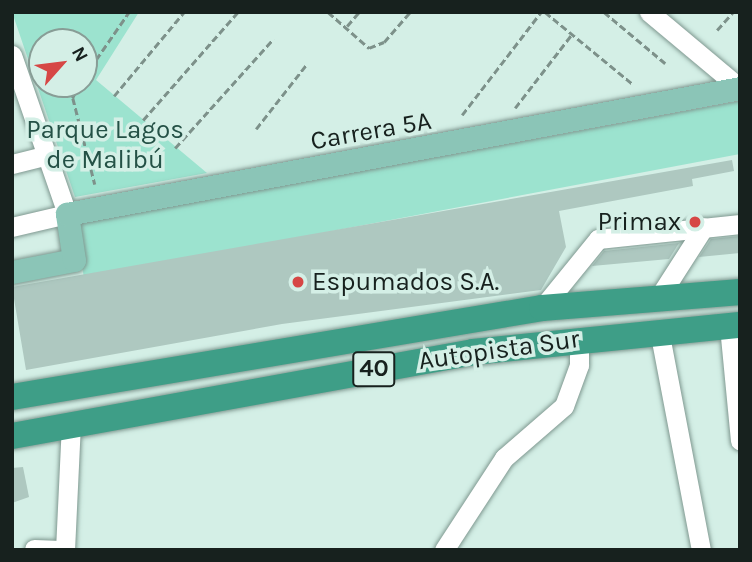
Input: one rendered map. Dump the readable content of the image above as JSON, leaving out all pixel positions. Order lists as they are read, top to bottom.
{
  "streets": {
    "highway": ["Autopista Sur", "40"],
    "main road": ["Carrera 5A"]
  },
  "parks": ["Parque Lagos de Malibú"],
  "places": ["Primax", "Espumados S.A."],
  "north": "top right"
}
